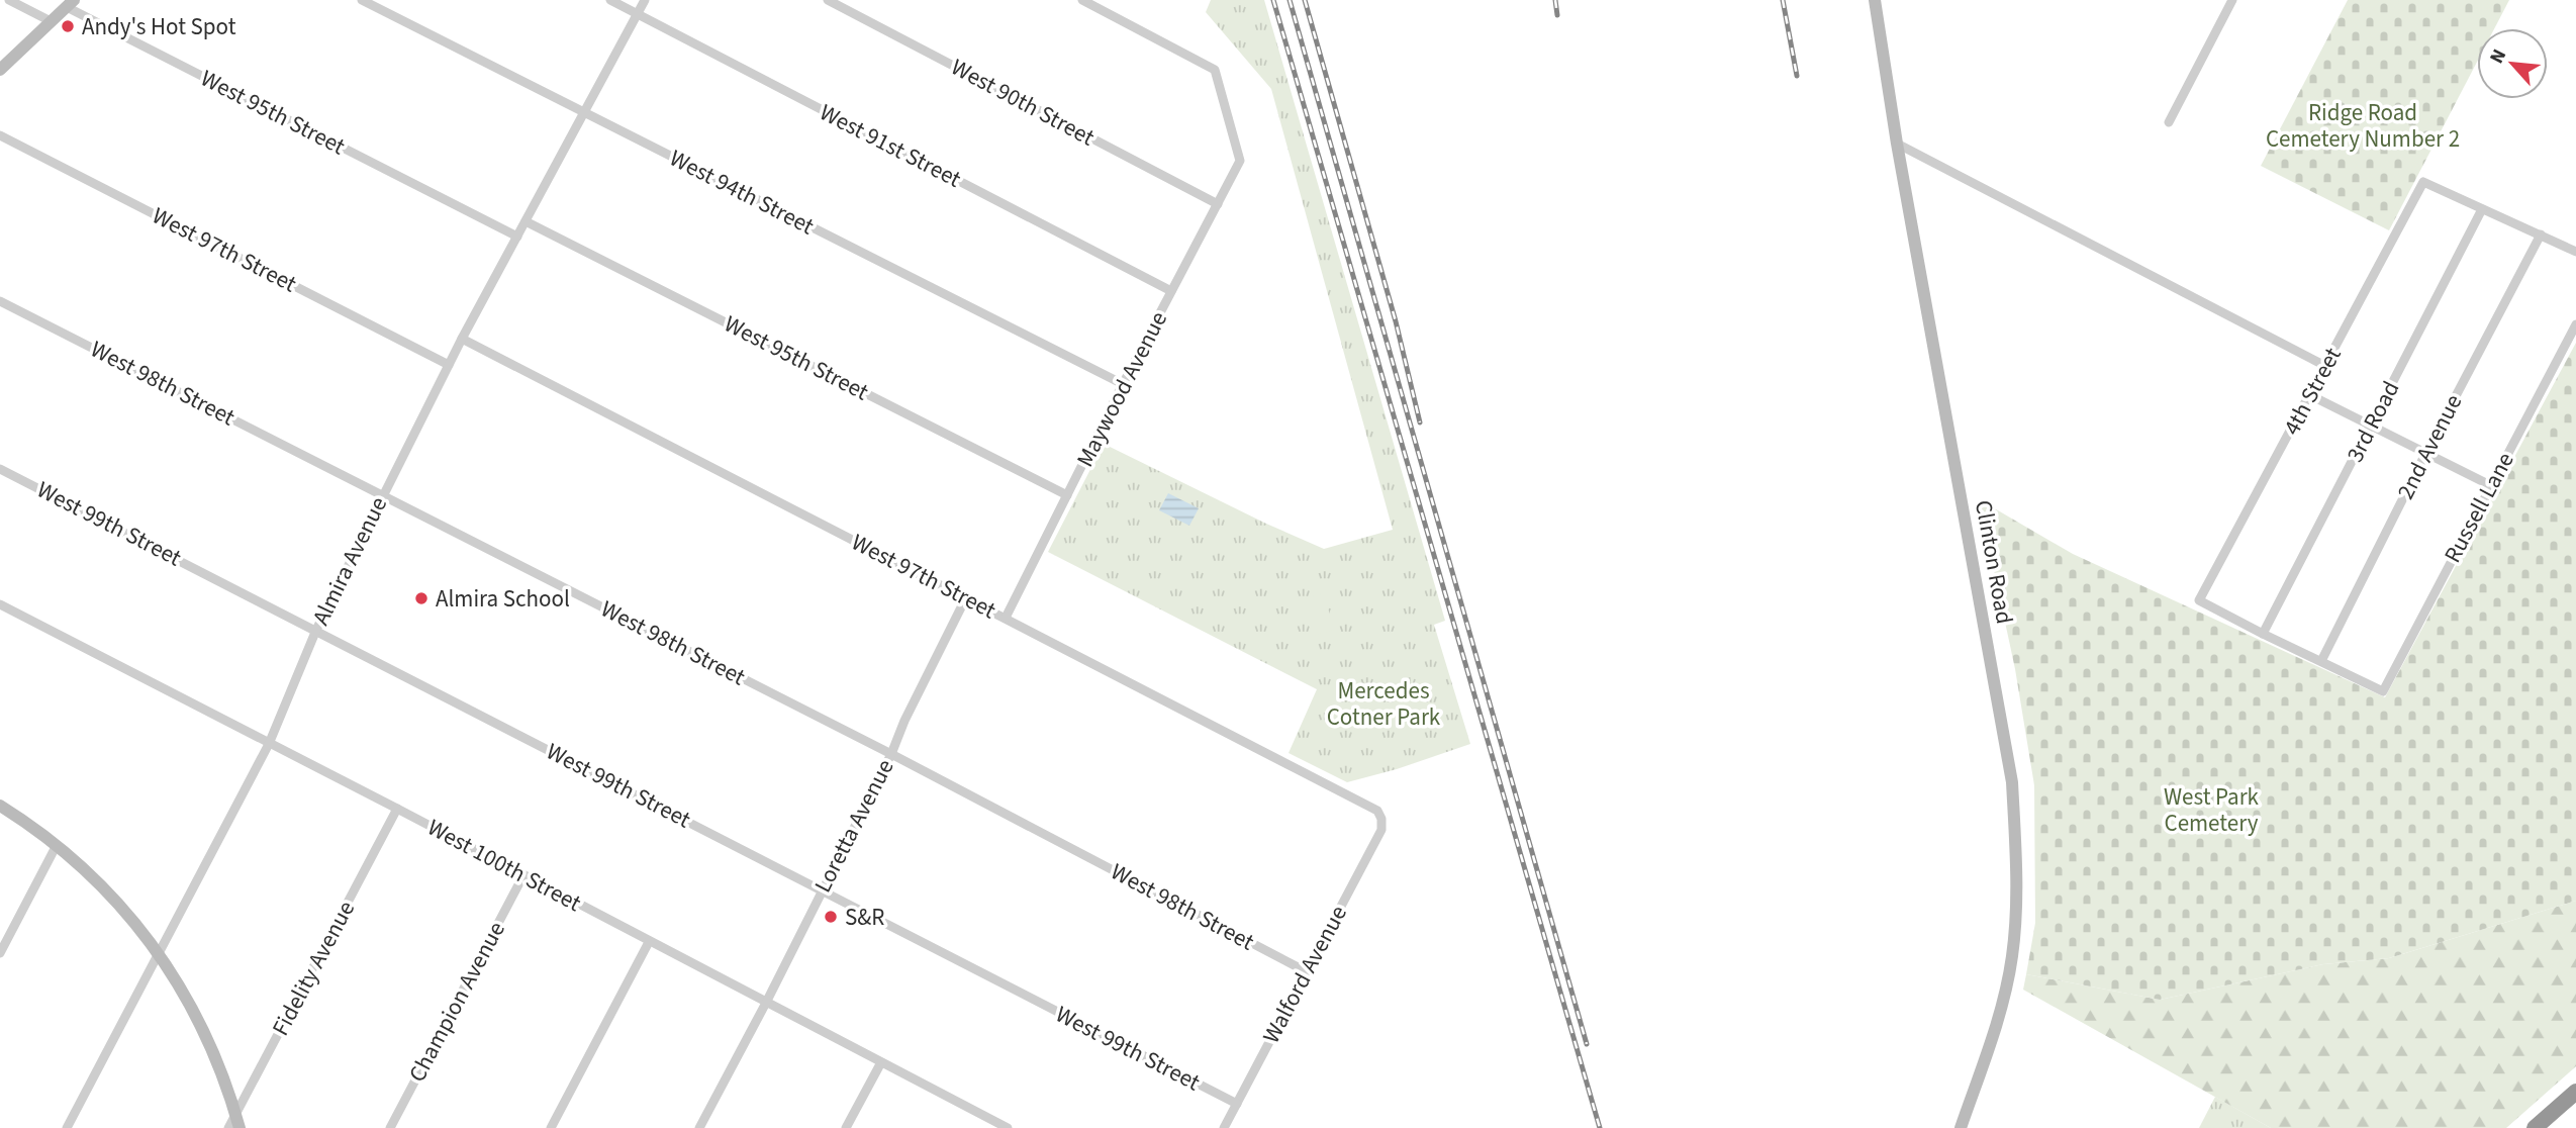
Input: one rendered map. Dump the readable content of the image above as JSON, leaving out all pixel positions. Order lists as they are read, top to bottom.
{
  "streets": {
    "street": [
      "West 90th Street",
      "West 95th Street",
      "West 91st Street",
      "West 94th Street",
      "West 97th Street",
      "West 98th Street",
      "Maywood Avenue",
      "4th Street",
      "3rd Road",
      "2nd Avenue",
      "Russell Lane",
      "West 99th Street",
      "Almira Avenue",
      "Clinton Road",
      "Loretta Avenue",
      "West 100th Street",
      "Fidelity Avenue",
      "Walford Avenue",
      "Champion Avenue"
    ]
  },
  "crossings": [
    ["West 90th Street", "Maywood Avenue"],
    ["West 95th Street", "Maywood Avenue"],
    ["West 95th Street", "Almira Avenue"],
    ["West 91st Street", "Maywood Avenue"],
    ["West 91st Street", "Almira Avenue"],
    ["West 94th Street", "Maywood Avenue"],
    ["West 94th Street", "Almira Avenue"],
    ["West 97th Street", "Maywood Avenue"],
    ["West 97th Street", "Almira Avenue"],
    ["West 97th Street", "Loretta Avenue"],
    ["West 97th Street", "Walford Avenue"],
    ["West 98th Street", "Almira Avenue"],
    ["West 98th Street", "Loretta Avenue"],
    ["West 98th Street", "Walford Avenue"],
    ["4th Street", "3rd Road"],
    ["2nd Avenue", "Russell Lane"],
    ["West 99th Street", "Almira Avenue"],
    ["West 99th Street", "Loretta Avenue"],
    ["West 99th Street", "Walford Avenue"],
    ["Almira Avenue", "West 100th Street"],
    ["Loretta Avenue", "West 100th Street"],
    ["West 100th Street", "Fidelity Avenue"],
    ["West 100th Street", "Champion Avenue"]
  ],
  "parks": ["Ridge Road Cemetery Number 2", "Mercedes Cotner Park", "West Park Cemetery"],
  "places": ["Andy's Hot Spot", "Almira School", "S&R"],
  "north": "top left"
}
